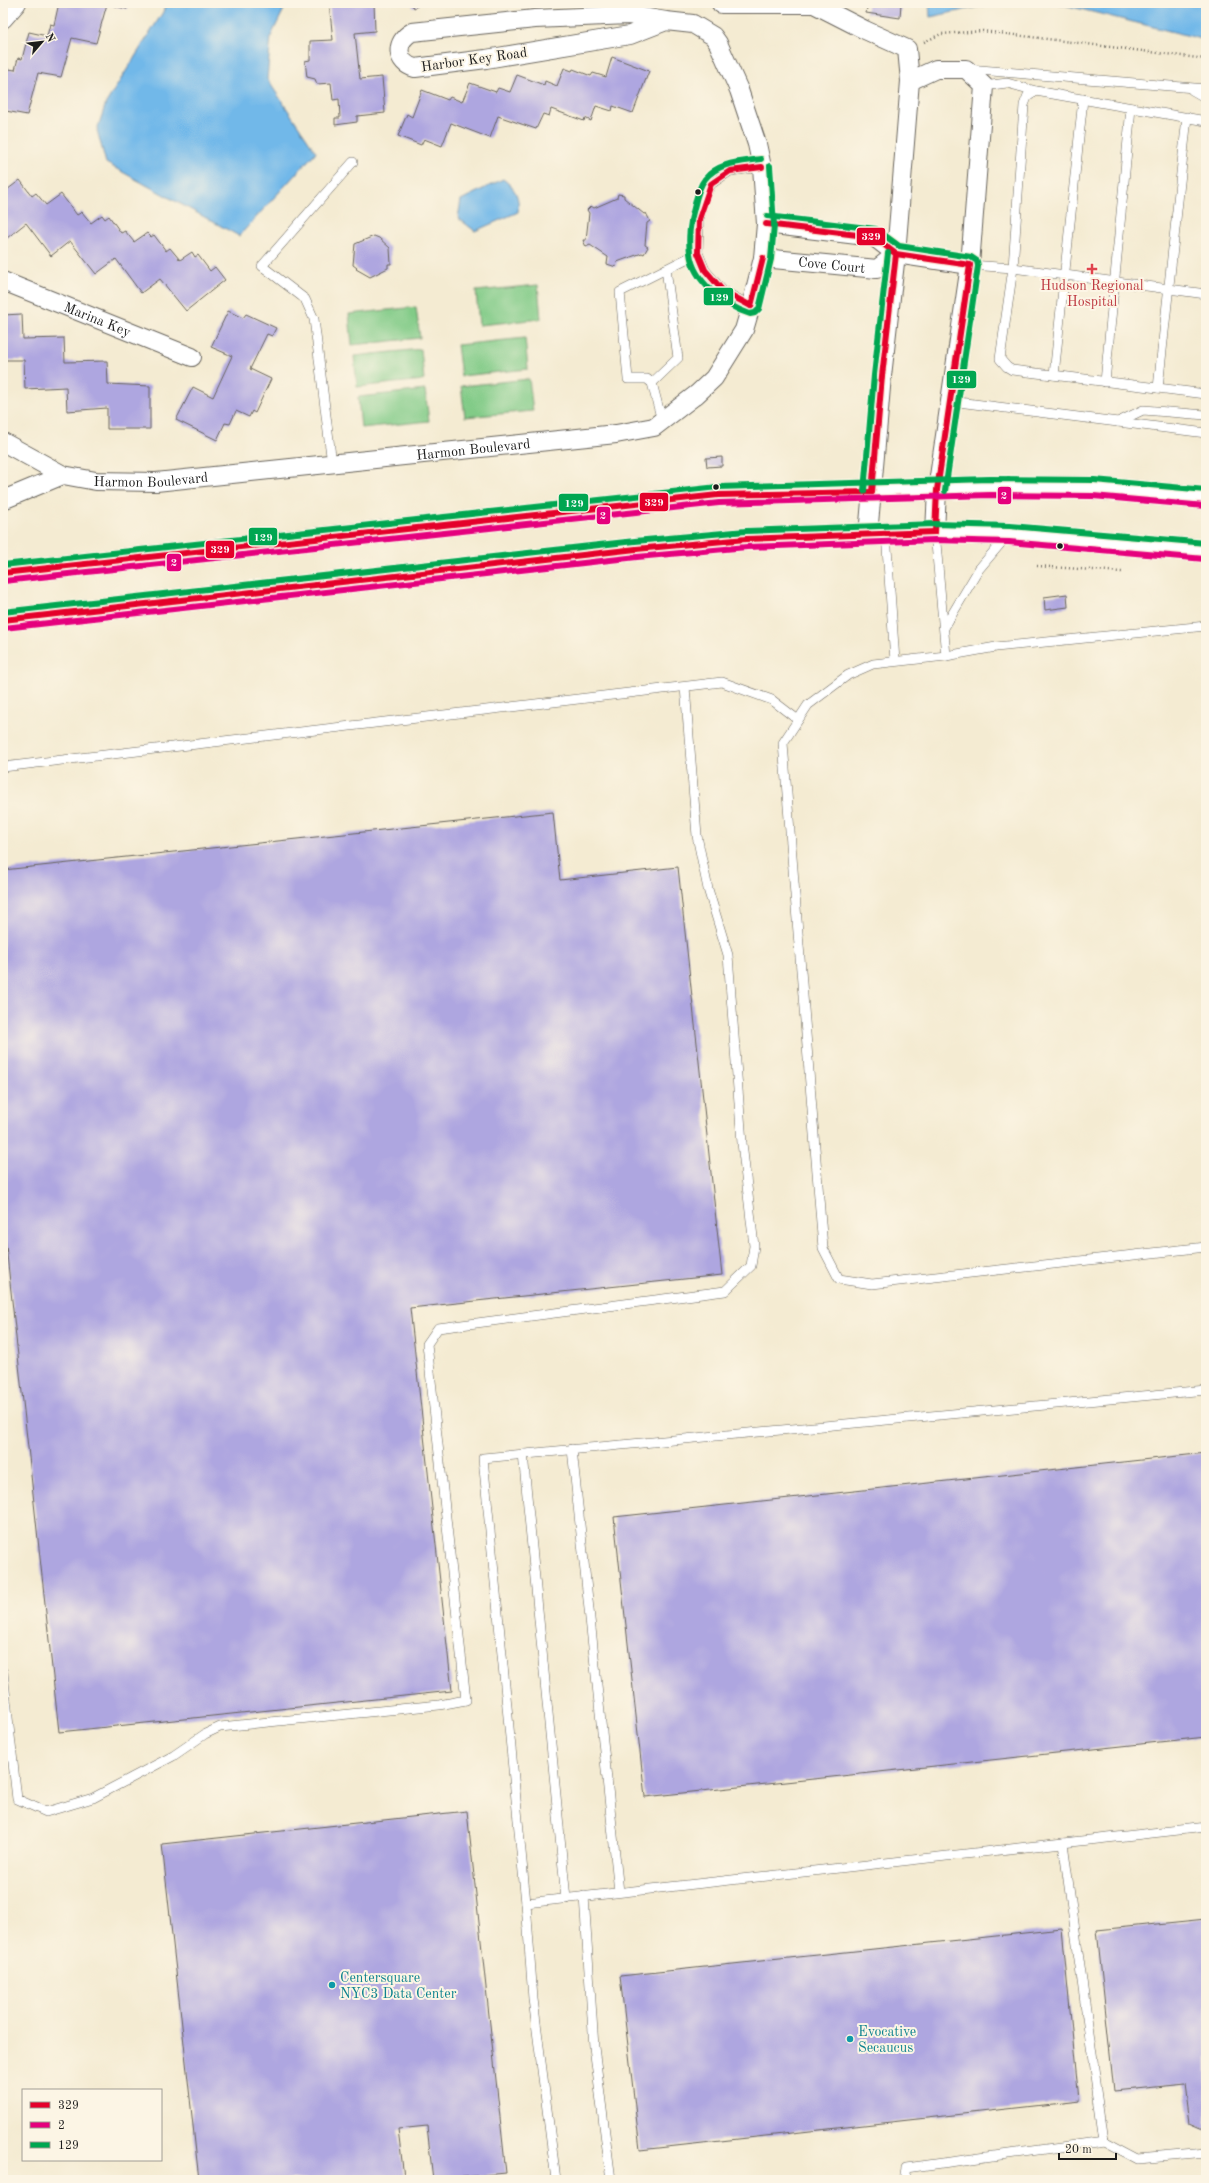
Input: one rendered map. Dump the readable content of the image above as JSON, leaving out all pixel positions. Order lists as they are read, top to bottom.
{
  "streets": {
    "street": [
      "Harbor Key Road",
      "Cove Court",
      "Marina Key",
      "Harmon Boulevard"
    ]
  },
  "crossings": [
    ["Harbor Key Road", "Harmon Boulevard"],
    ["Cove Court", "Harmon Boulevard"]
  ],
  "places": {
    "health": ["Hudson Regional Hospital"],
    "other": ["Centersquare NYC3 Data Center", "Evocative Secaucus"]
  },
  "lines": ["transit line 129", "transit line 329", "transit line 2"],
  "legend": ["329", "2", "129"],
  "scale_bar": "20 m",
  "north": "top right"
}
